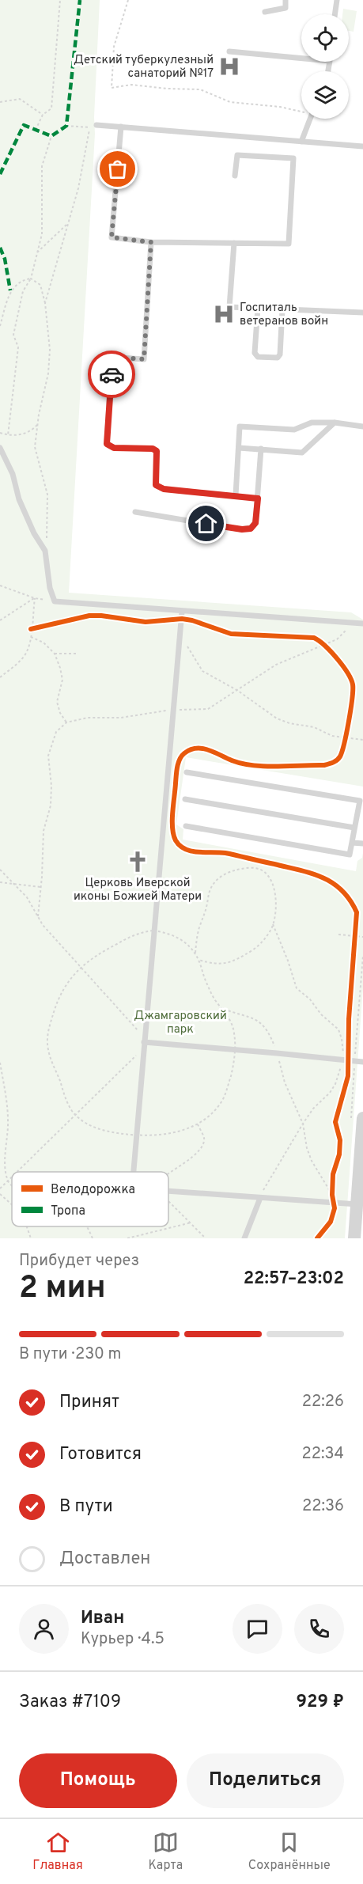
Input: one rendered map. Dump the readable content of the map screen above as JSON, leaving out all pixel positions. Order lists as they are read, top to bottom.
{
  "parks": ["Джамгаровский парк"],
  "places": {
    "hospital": ["Детский туберкулезный санаторий №17", "Госпиталь ветеранов войн"],
    "church": ["Церковь Иверской иконы Божией Матери"]
  },
  "legend": ["Велодорожка", "Тропа"],
  "page": {
    "heading": ["2 мин", "Прибудет через", "22:57–23:02"],
    "panel": [
      "Иван",
      "Курьер · 4.5",
      "Заказ #7109",
      "929 ₽"
    ],
    "bar": "В пути · 230 m",
    "list": [
      ["Принят", "22:26"],
      ["Готовится", "22:34"],
      ["В пути", "22:36"],
      "Доставлен"
    ],
    "buttons": ["Помощь", "Поделиться"],
    "tabs": ["Главная", "Карта", "Сохранённые"]
  }
}
